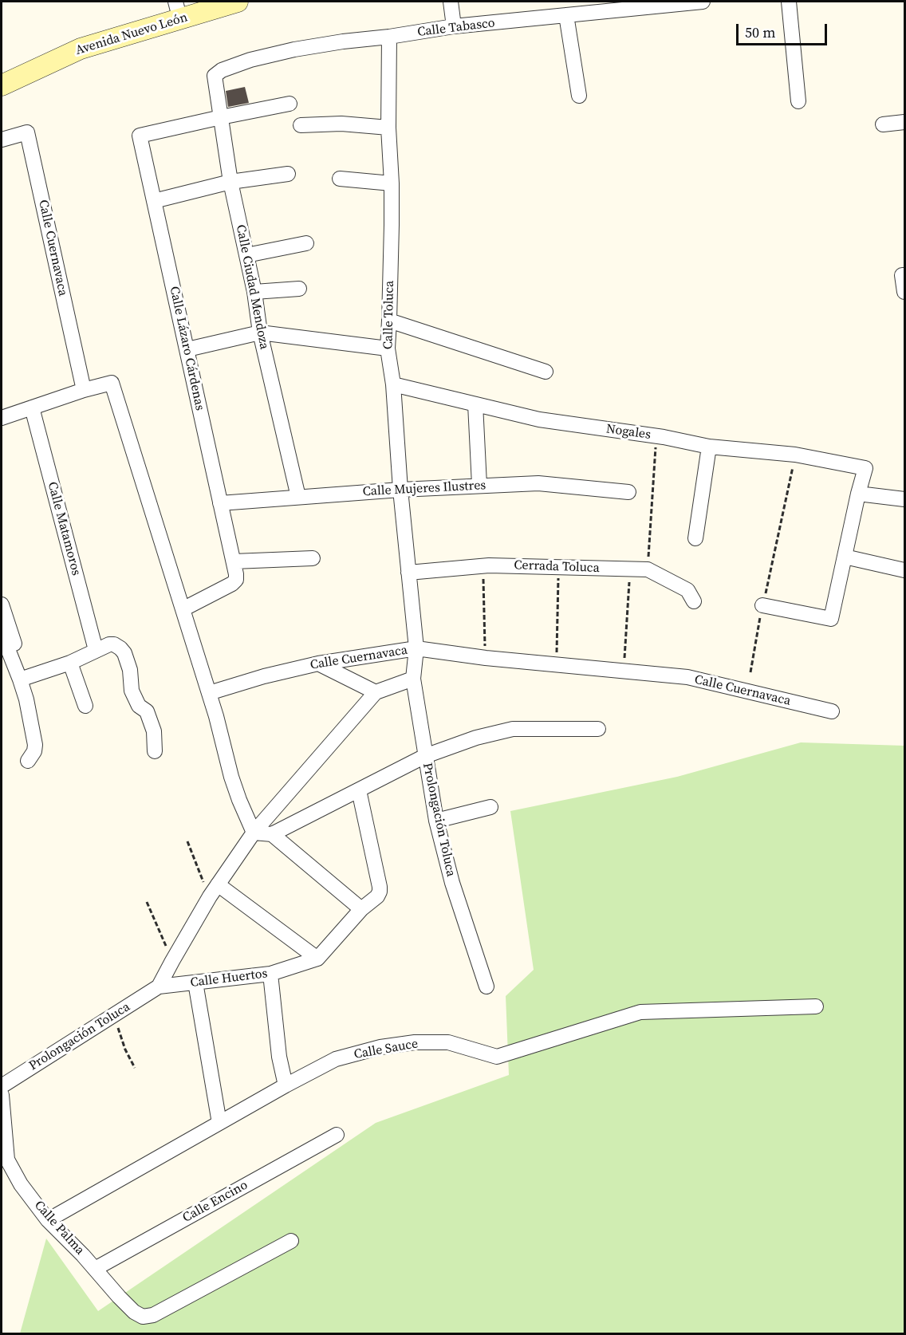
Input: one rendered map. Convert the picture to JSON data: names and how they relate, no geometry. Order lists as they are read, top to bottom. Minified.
{"streets":{"main road":["Avenida Nuevo León"],"street":["Calle Tabasco","Calle Cuernavaca","Calle Ciudad Mendoza","Calle Toluca","Calle Lázaro Cárdenas","Nogales","Calle Mujeres Ilustres","Calle Matamoros","Cerrada Toluca","Prolongación Toluca","Calle Huertos","Calle Sauce","Calle Encino","Calle Palma"]},"crossings":[["Calle Tabasco","Calle Ciudad Mendoza"],["Calle Tabasco","Calle Toluca"],["Calle Cuernavaca","Calle Toluca"],["Calle Cuernavaca","Prolongación Toluca"],["Calle Ciudad Mendoza","Calle Lázaro Cárdenas"],["Calle Ciudad Mendoza","Calle Mujeres Ilustres"],["Calle Toluca","Nogales"],["Calle Toluca","Calle Mujeres Ilustres"],["Calle Toluca","Cerrada Toluca"],["Calle Toluca","Prolongación Toluca"],["Calle Lázaro Cárdenas","Calle Mujeres Ilustres"],["Prolongación Toluca","Calle Huertos"],["Calle Sauce","Calle Palma"],["Calle Encino","Calle Palma"]],"scale_bar":"50 m"}
